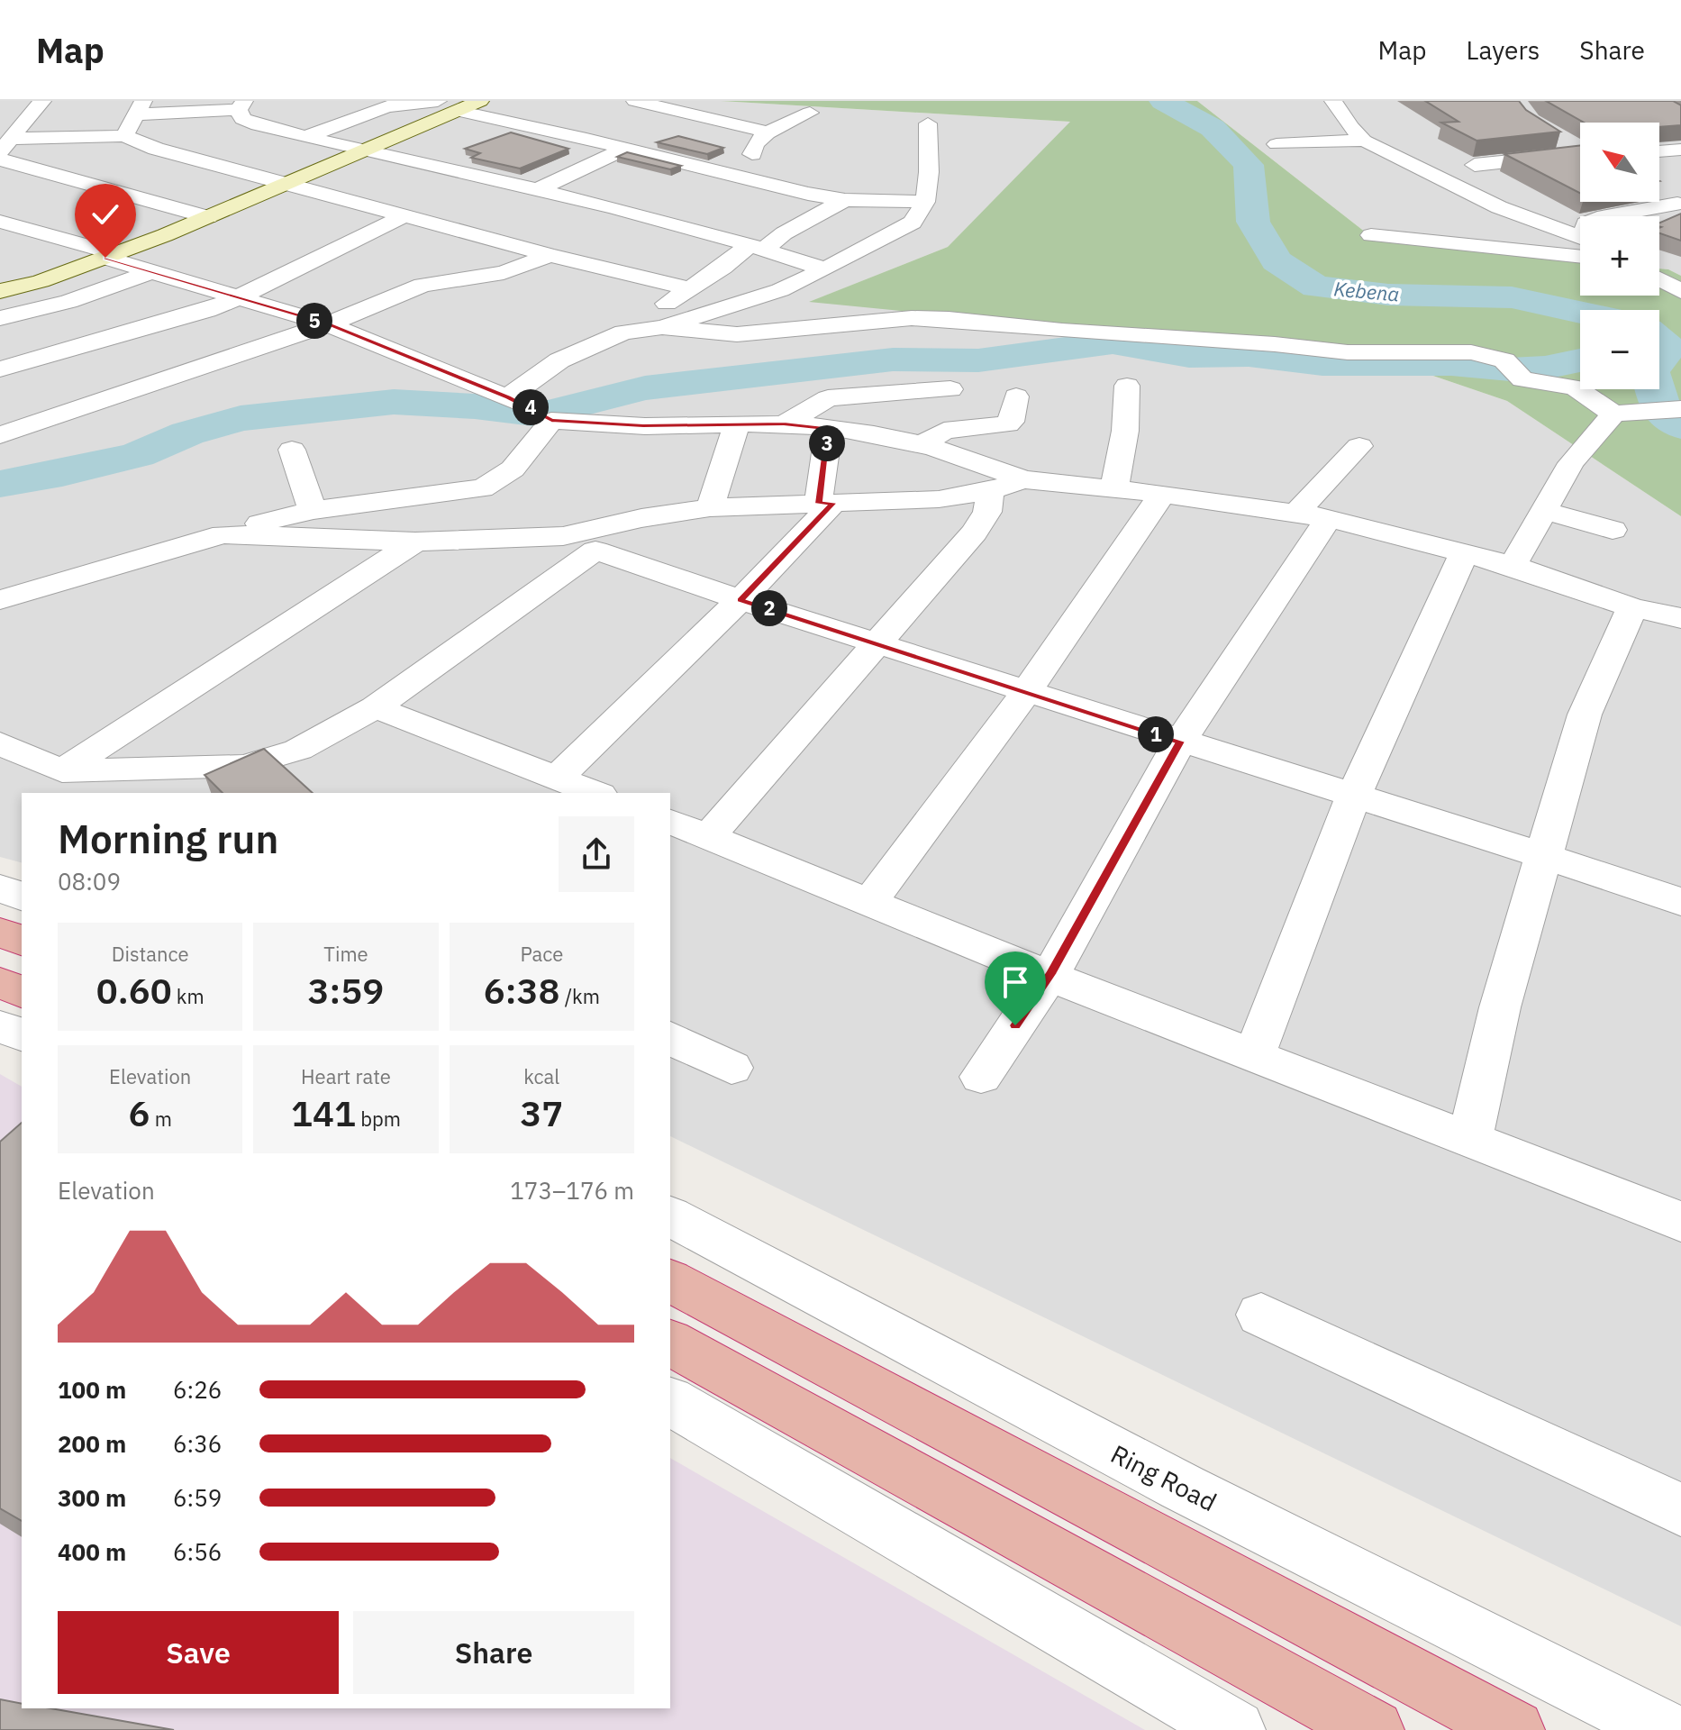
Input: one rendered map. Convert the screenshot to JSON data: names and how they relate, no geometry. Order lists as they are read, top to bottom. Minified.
{"streets":{"street":["Ring Road"]},"water":["Kebena"],"north":"top left","page":{"header":"Map","nav":["Map","Layers","Share"],"map_buttons":["+","−"],"pins":["5","4","3","2","1"],"heading":["Morning run","08:09"],"stats":[["Distance","0.60 km"],["Time","3:59"],["Pace","6:38 /km"],["Elevation","6 m"],["Heart rate","141 bpm"],["kcal","37"]],"chart":["Elevation","173–176 m"],"list":[{"name":"100 m","note":"6:26"},{"name":"200 m","note":"6:36"},{"name":"300 m","note":"6:59"},{"name":"400 m","note":"6:56"}],"buttons":["Save","Share"]}}
